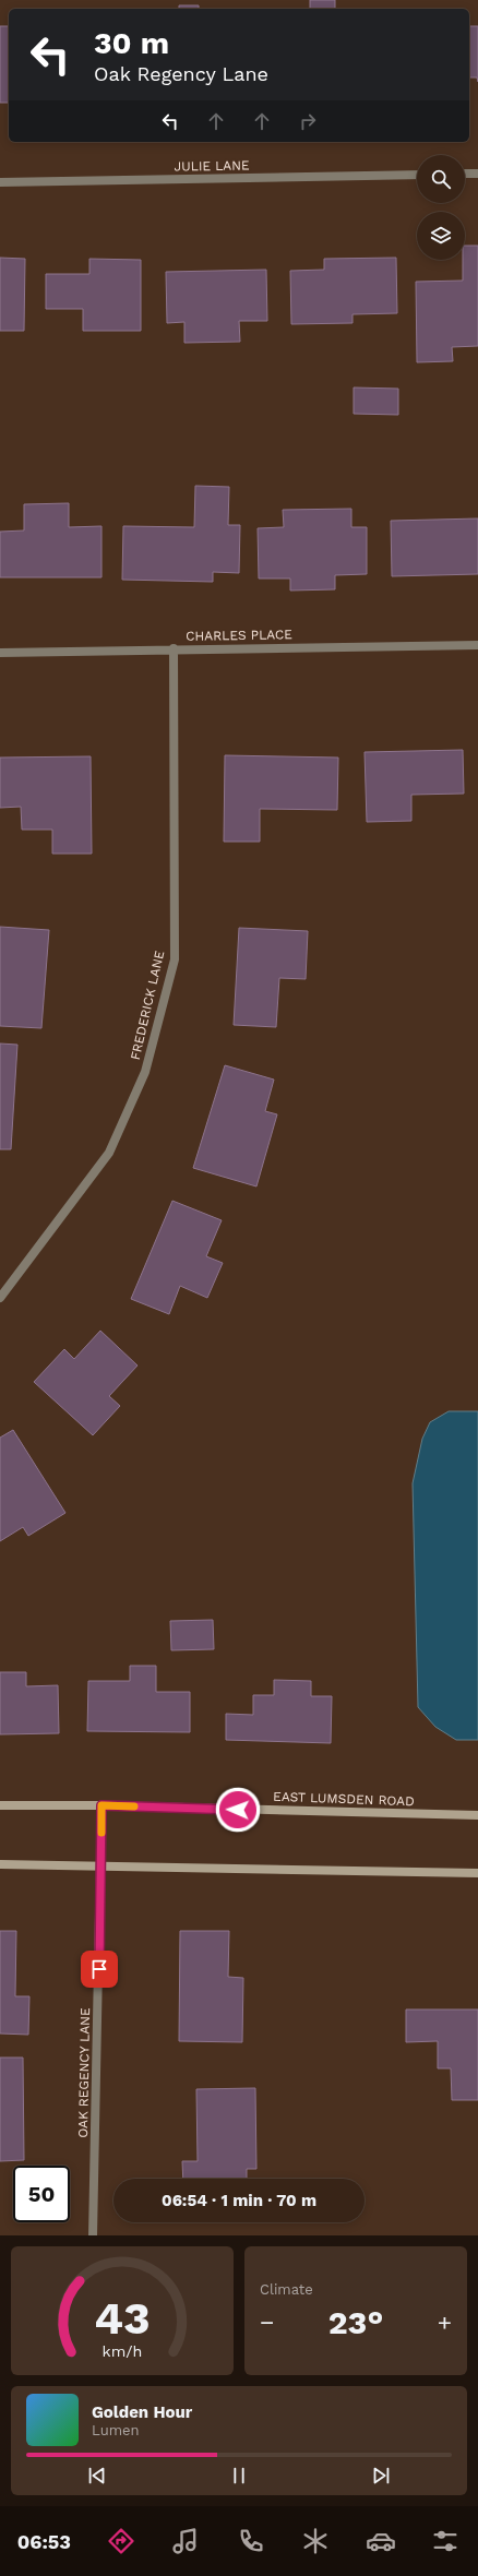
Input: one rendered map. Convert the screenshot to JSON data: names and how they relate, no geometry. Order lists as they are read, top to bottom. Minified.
{"streets":{"main road":["EAST LUMSDEN ROAD"],"street":["JULIE LANE","CHARLES PLACE","FREDERICK LANE","OAK REGENCY LANE"]},"crossings":[["CHARLES PLACE","FREDERICK LANE"],["EAST LUMSDEN ROAD","OAK REGENCY LANE"]],"page":{"turn":["30 m","Oak Regency Lane"],"limit":"50","trip":"06:54 · 1 min · 70 m","tile":"Climate","heat":["−","23°","+"],"song":["Golden Hour","Lumen"],"tabs":"06:53","gauge":["43","km/h"]}}
